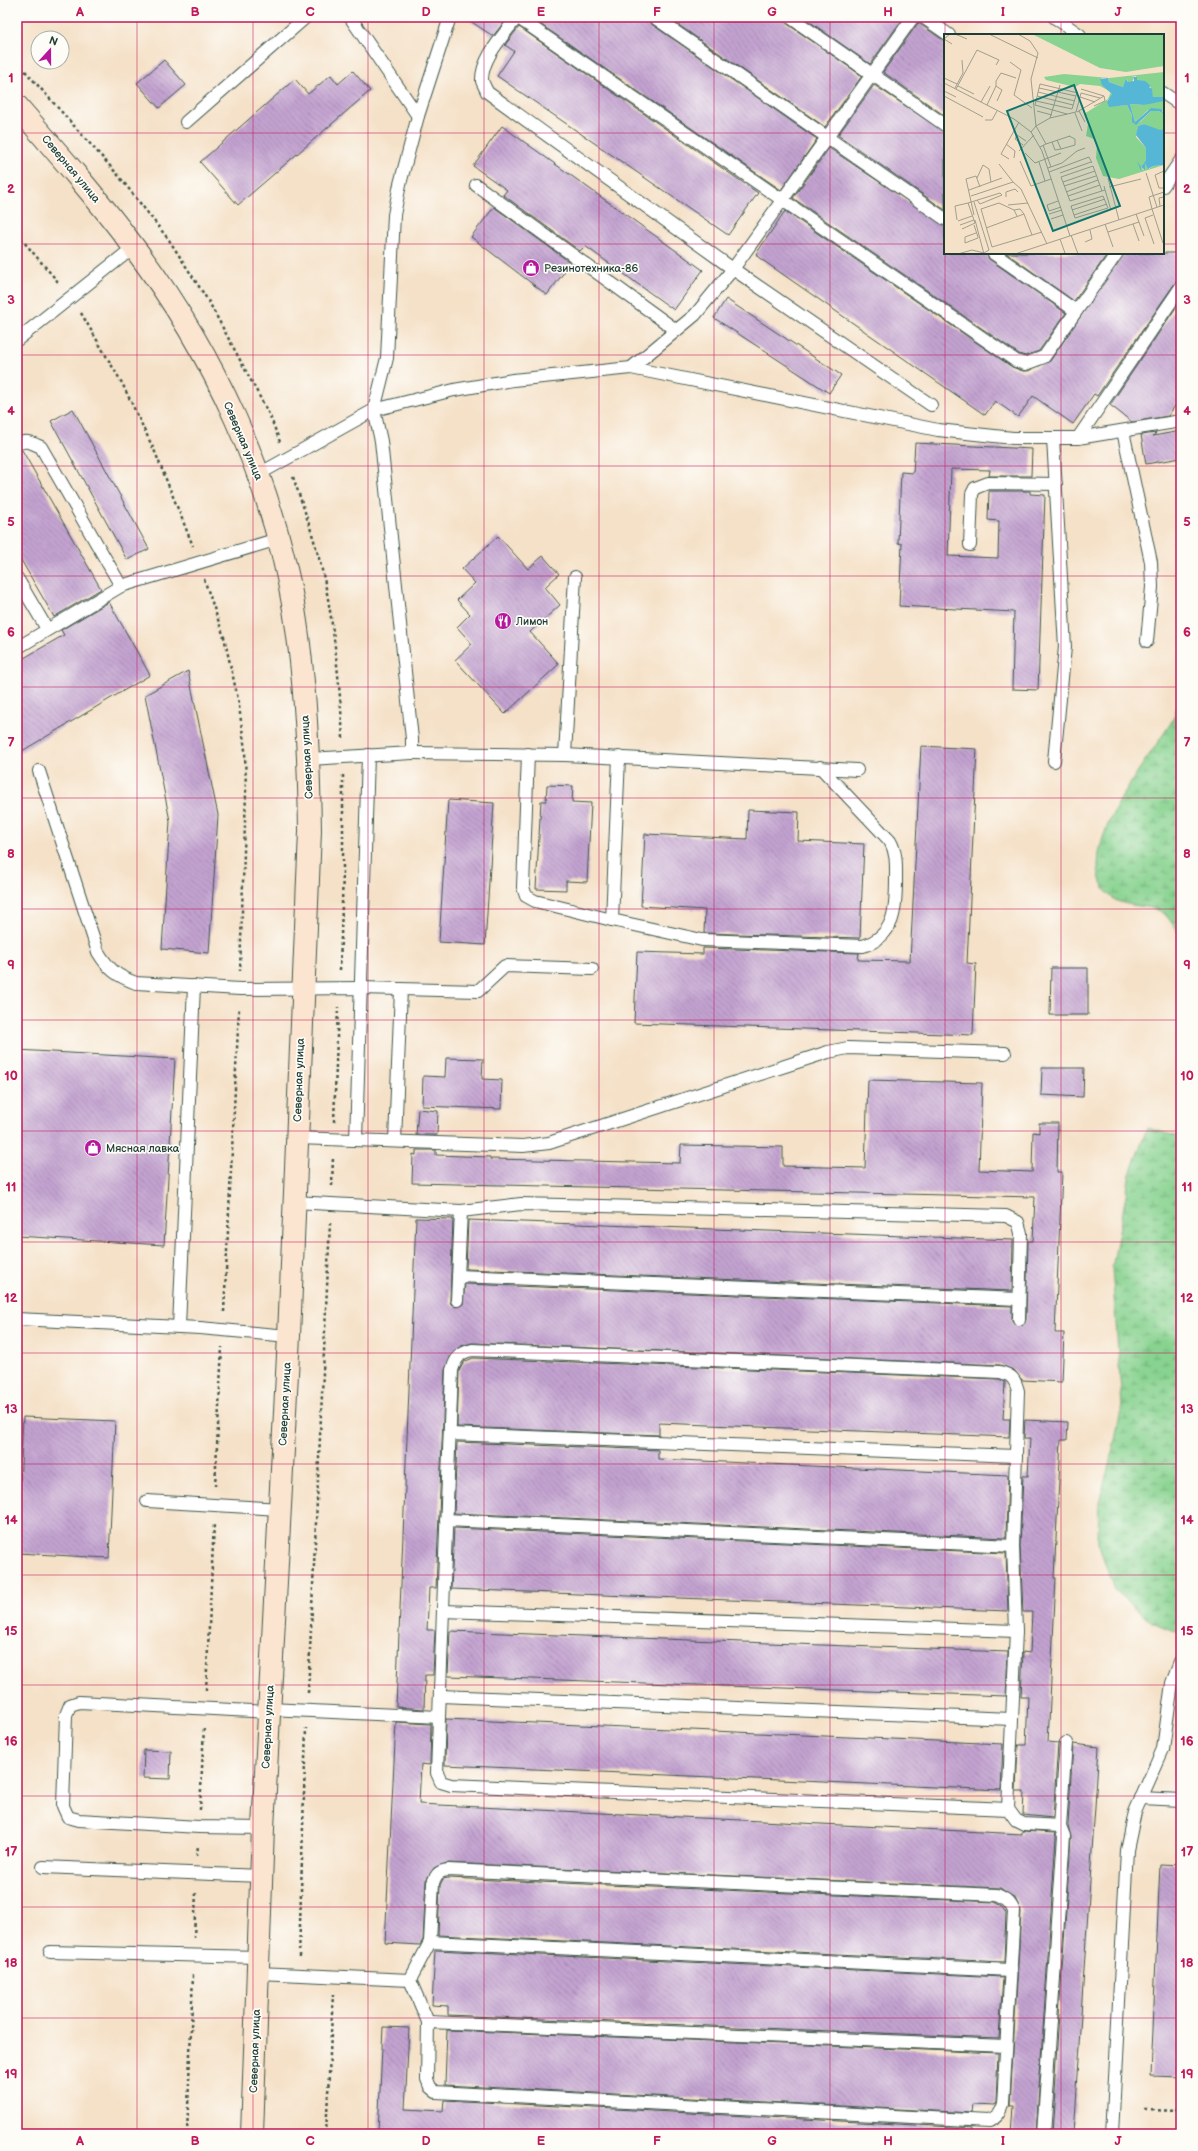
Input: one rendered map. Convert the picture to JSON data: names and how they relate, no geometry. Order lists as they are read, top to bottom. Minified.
{"streets":{"main road":["Северная улица"]},"places":{"shop":["Резинотехника-86","Мясная лавка"],"restaurant":["Лимон"]},"north":"top","grid":{"columns":["A","B","C","D","E","F","G","H","I","J"],"rows":["1","2","3","4","5","6","7","8","9","10","11","12","13","14","15","16","17","18","19"]}}
